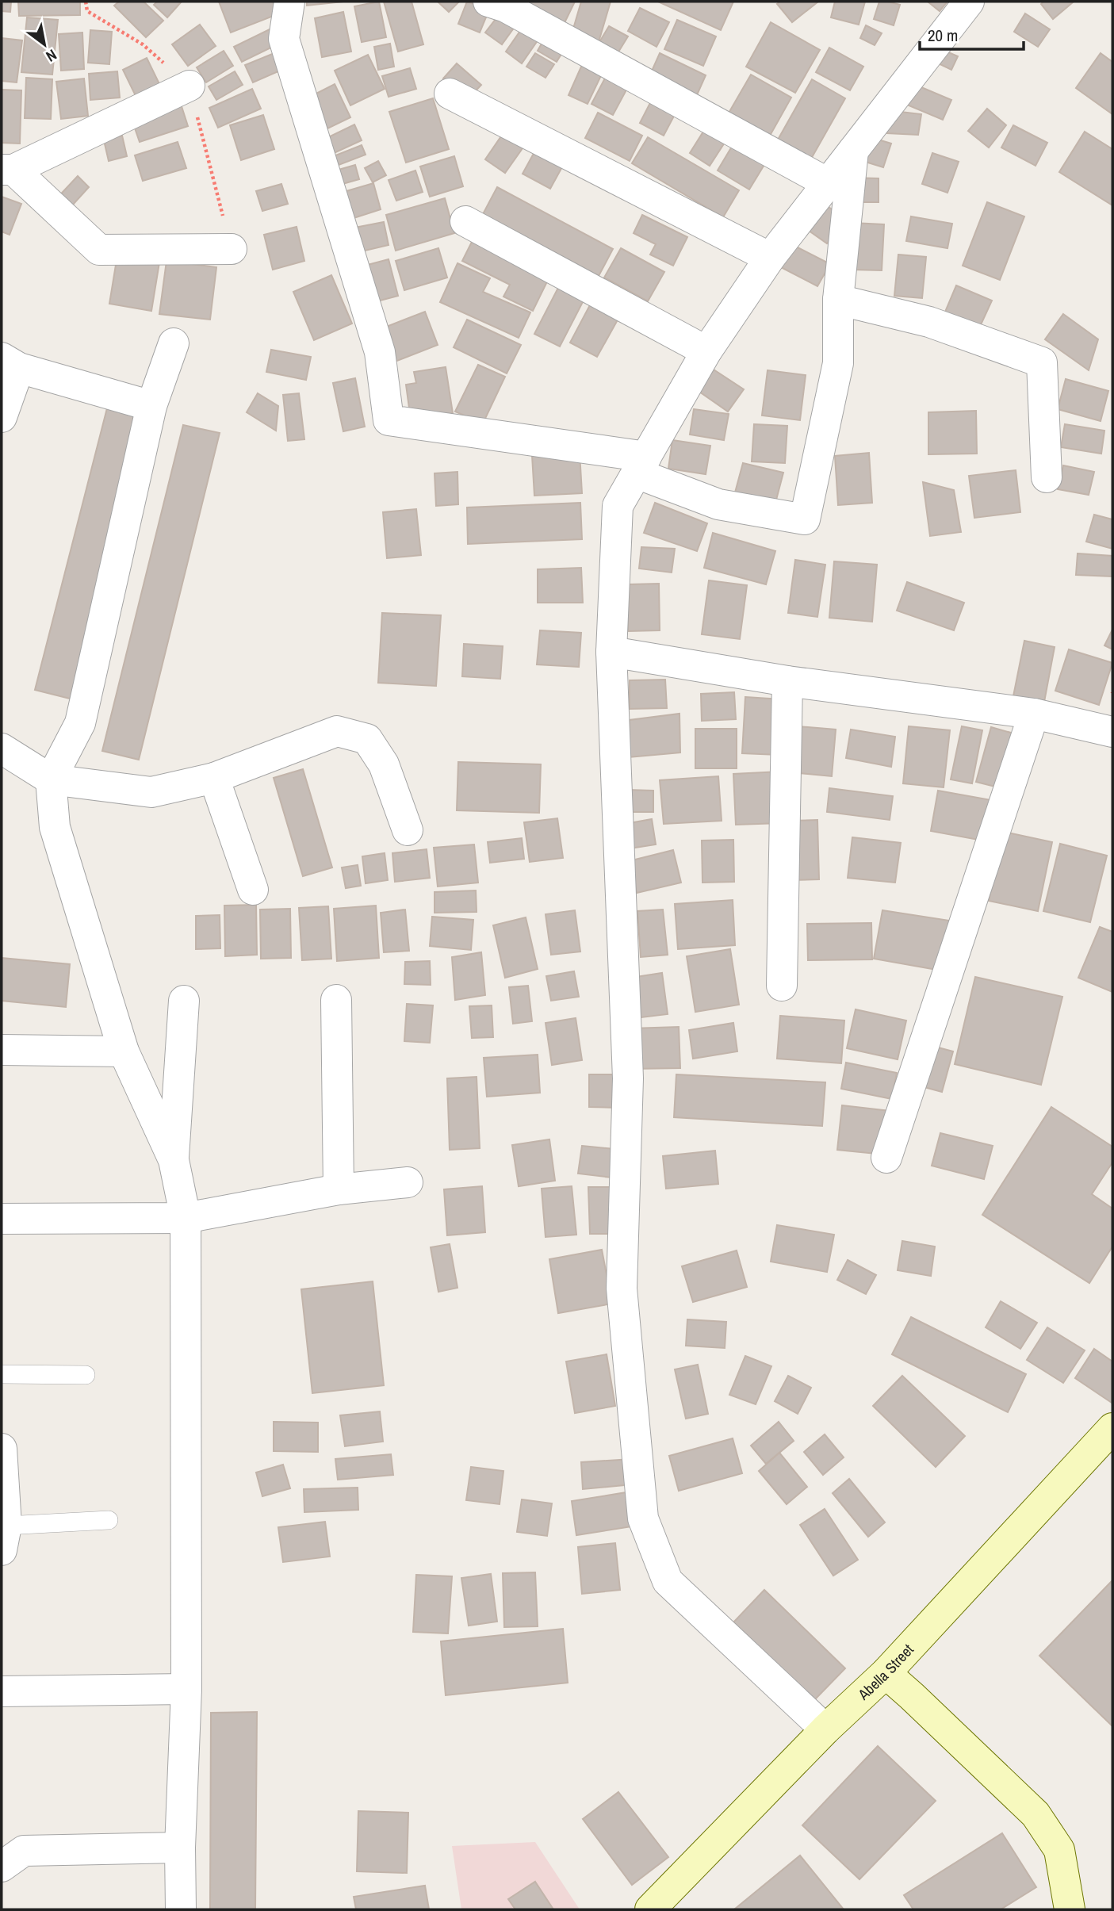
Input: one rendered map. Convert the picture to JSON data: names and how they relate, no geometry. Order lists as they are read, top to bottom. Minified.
{"streets":{"street":["Abella Street"]},"scale_bar":"20 m","north":"bottom right"}
